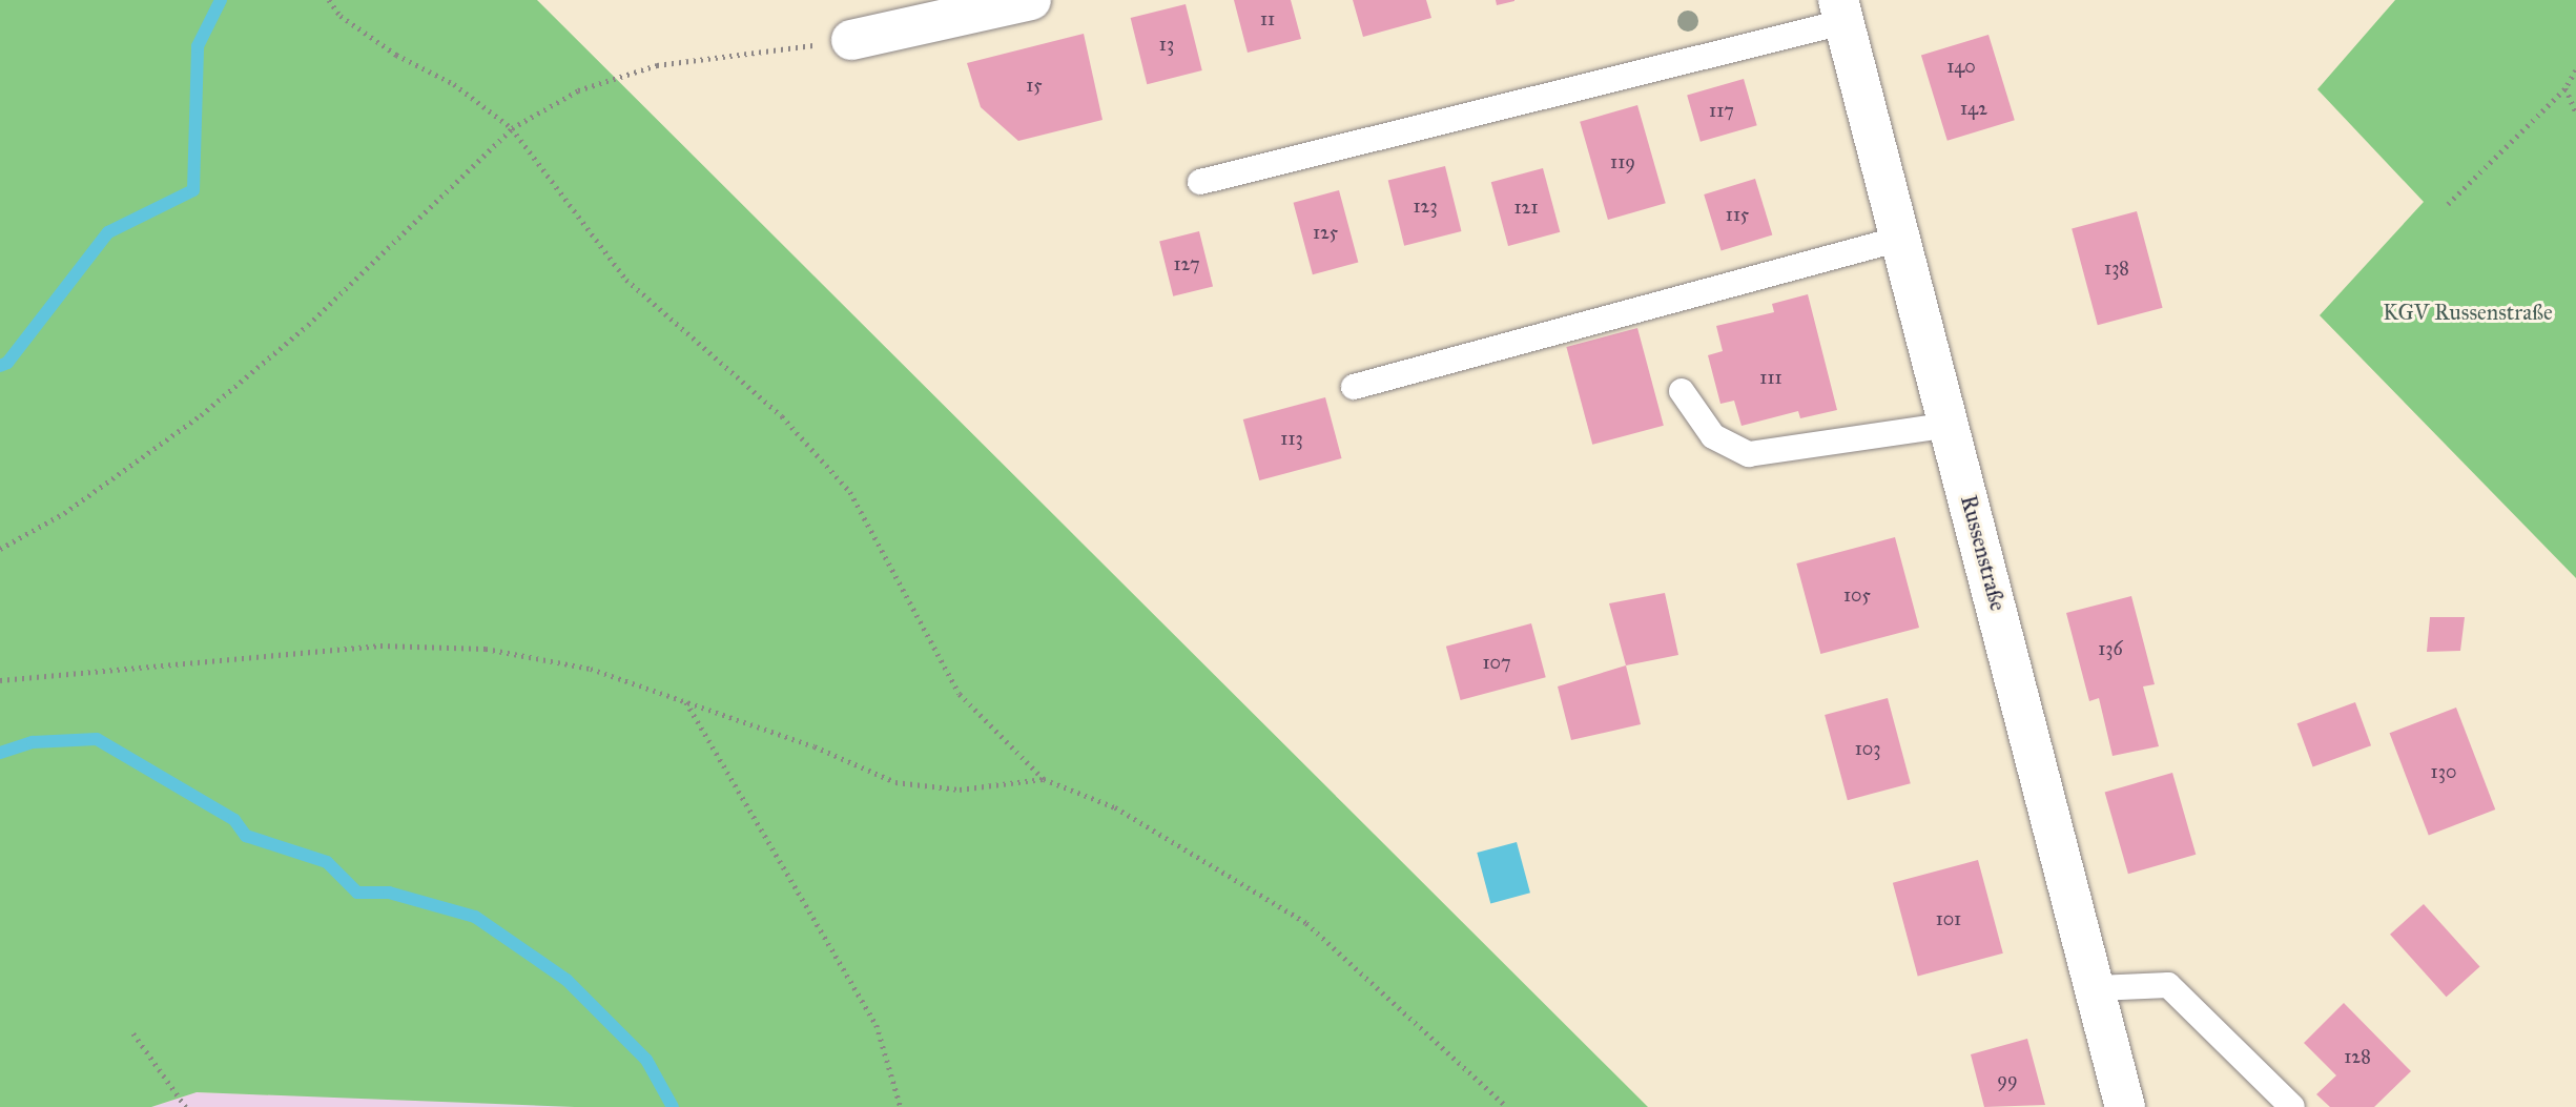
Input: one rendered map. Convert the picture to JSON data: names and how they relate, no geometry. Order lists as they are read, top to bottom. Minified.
{"streets":{"street":["Russenstraße"]},"parks":["KGV Russenstraße"],"house_numbers":["11","13","140","15","142","117","119","123","121","115","125","127","138","111","113","105","136","107","103","130","101","128","99"]}
